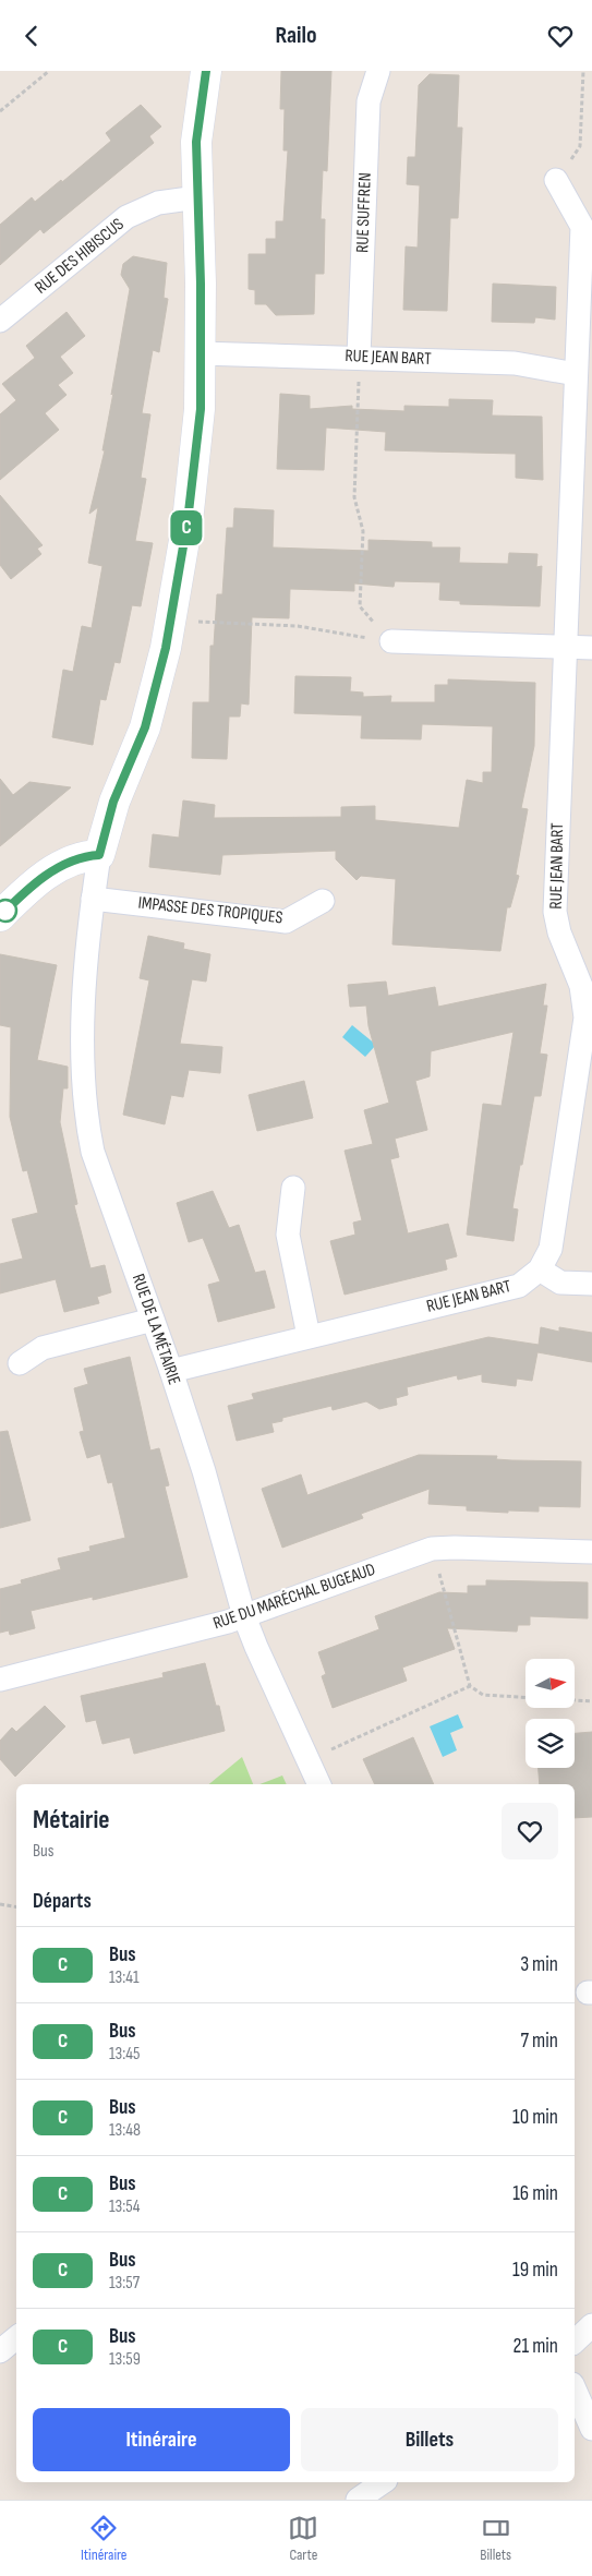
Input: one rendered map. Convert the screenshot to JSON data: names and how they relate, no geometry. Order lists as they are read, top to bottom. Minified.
{"streets":{"street":["RUE SUFFREN","RUE DES HIBISCUS","RUE JEAN BART","IMPASSE DES TROPIQUES","RUE DE LA MÉTAIRIE","RUE DU MARÉCHAL BUGEAUD"]},"crossings":[["RUE SUFFREN","RUE JEAN BART"],["RUE JEAN BART","RUE DE LA MÉTAIRIE"],["IMPASSE DES TROPIQUES","RUE DE LA MÉTAIRIE"],["RUE DE LA MÉTAIRIE","RUE DU MARÉCHAL BUGEAUD"]],"lines":["bus line C"],"north":"right","page":{"header":"Railo","on_map":"C","heading":[["Métairie","Bus"],"Départs"],"list":[{"mark":"C","name":"Bus","note":"13:41","value":"3 min"},{"mark":"C","name":"Bus","note":"13:45","value":"7 min"},{"mark":"C","name":"Bus","note":"13:48","value":"10 min"},{"mark":"C","name":"Bus","note":"13:54","value":"16 min"},{"mark":"C","name":"Bus","note":"13:57","value":"19 min"},{"mark":"C","name":"Bus","note":"13:59","value":"21 min"}],"buttons":["Itinéraire","Billets"],"tabs":["Itinéraire","Carte","Billets"]}}
